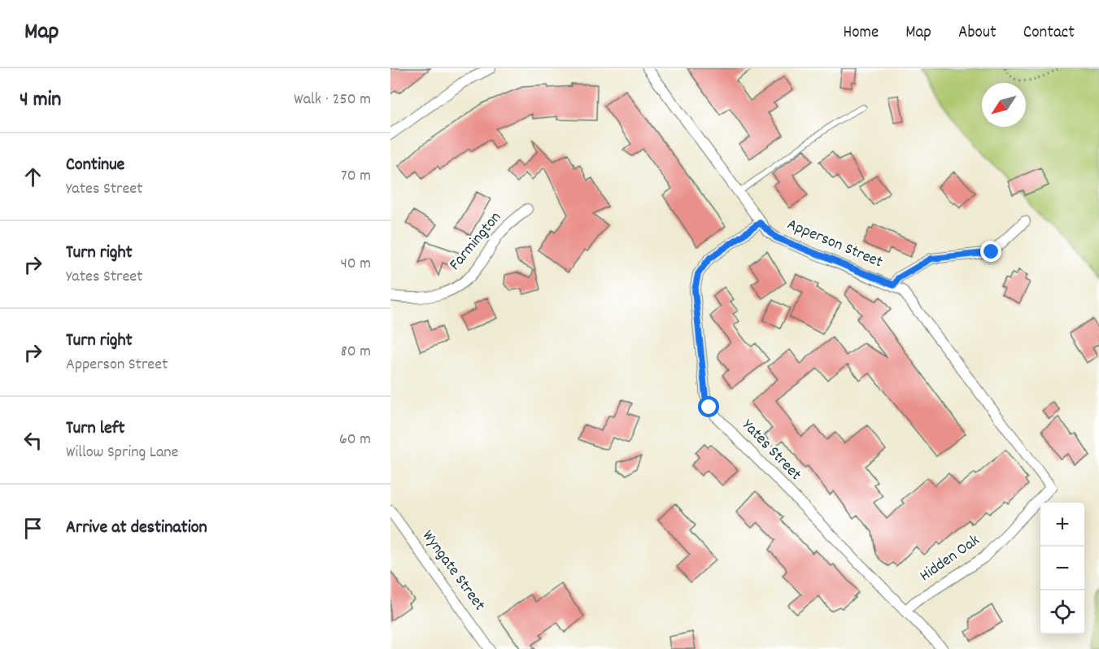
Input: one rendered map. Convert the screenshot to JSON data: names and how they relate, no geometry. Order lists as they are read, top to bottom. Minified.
{"streets":{"street":["Farmington","Apperson Street","Yates Street","Hidden Oak","Wyngate Street"]},"crossings":[["Apperson Street","Yates Street"],["Apperson Street","Hidden Oak"],["Yates Street","Hidden Oak"]],"north":"bottom left","page":{"header":"Map","nav":["Home","Map","About","Contact"],"heading":["4 min","Walk · 250 m"],"list":[["Continue","Yates Street","70 m"],["Turn right","Yates Street","40 m"],["Turn right","Apperson Street","80 m"],["Turn left","Willow Spring Lane","60 m"],"Arrive at destination"],"map_buttons":["+","−"]}}
